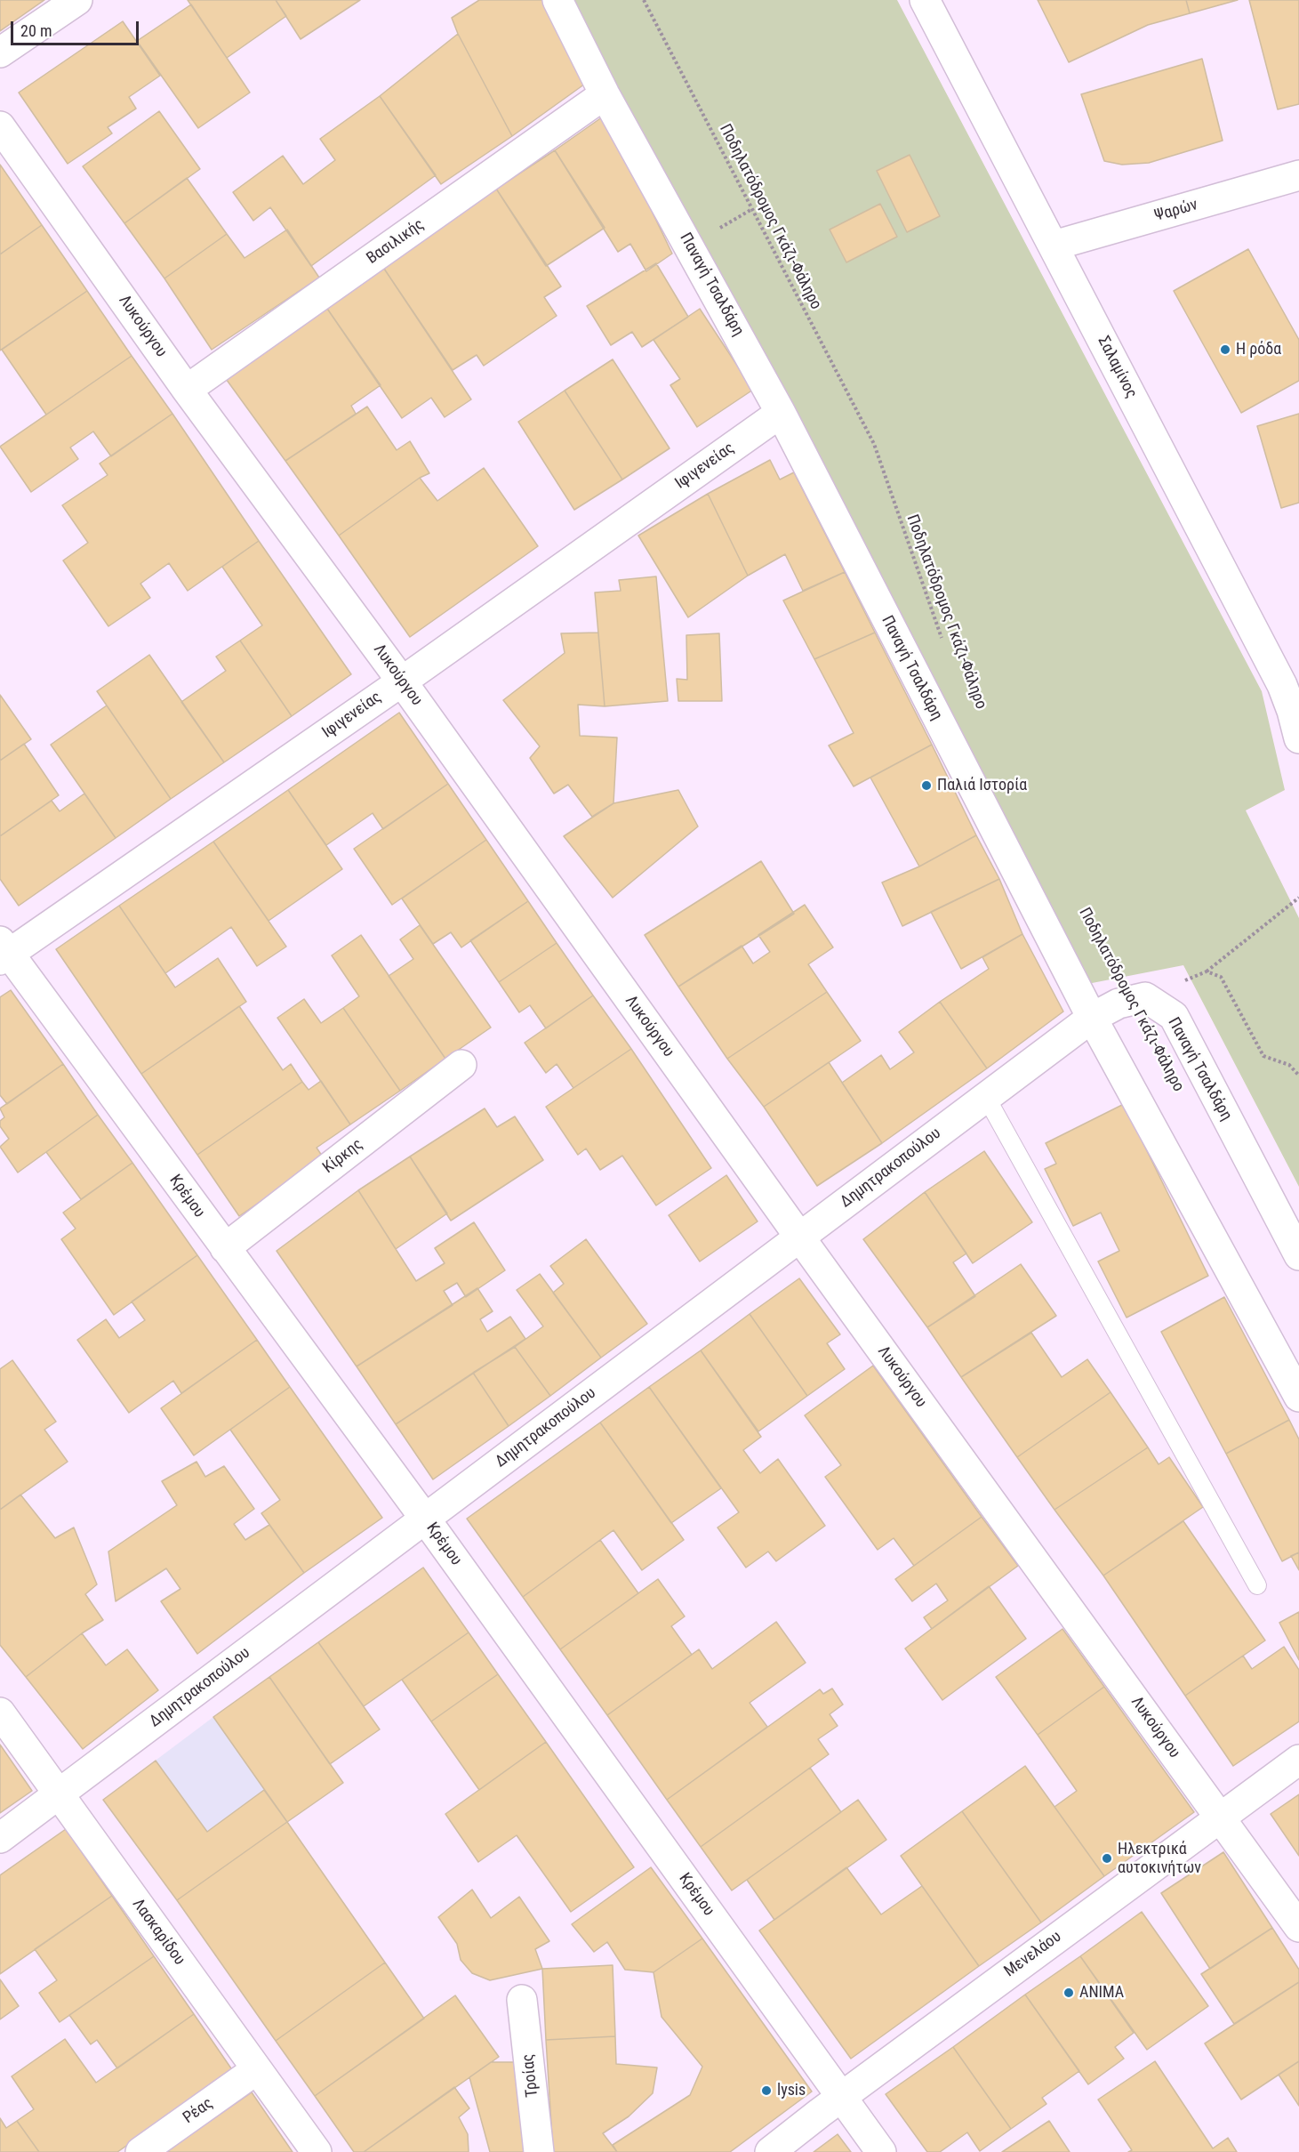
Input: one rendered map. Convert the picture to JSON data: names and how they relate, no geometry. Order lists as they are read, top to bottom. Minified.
{"streets":{"street":["Ψαρών","Βασιλικής","Παναγή Τσαλδάρη","Λυκούργου","Σαλαμίνος","Ιφιγενείας","Κίρκης","Δημητρακοπούλου","Κρέμου","Λασκαρίδου","Μενελάου","Τροίας","Ρέας"],"path":["Ποδηλατόδρομος Γκάζι-Φάληρο"]},"crossings":[["Ψαρών","Σαλαμίνος"],["Βασιλικής","Παναγή Τσαλδάρη"],["Βασιλικής","Λυκούργου"],["Παναγή Τσαλδάρη","Ιφιγενείας"],["Παναγή Τσαλδάρη","Δημητρακοπούλου"],["Λυκούργου","Ιφιγενείας"],["Λυκούργου","Δημητρακοπούλου"],["Λυκούργου","Μενελάου"],["Ιφιγενείας","Κρέμου"],["Κίρκης","Κρέμου"],["Δημητρακοπούλου","Κρέμου"],["Δημητρακοπούλου","Λασκαρίδου"],["Κρέμου","Μενελάου"],["Λασκαρίδου","Ρέας"]],"places":["Η ρόδα","Παλιά Ιστορία","Ηλεκτρικά αυτοκινήτων","ΑΝΙΜΑ","lysis"],"scale_bar":"20 m"}
